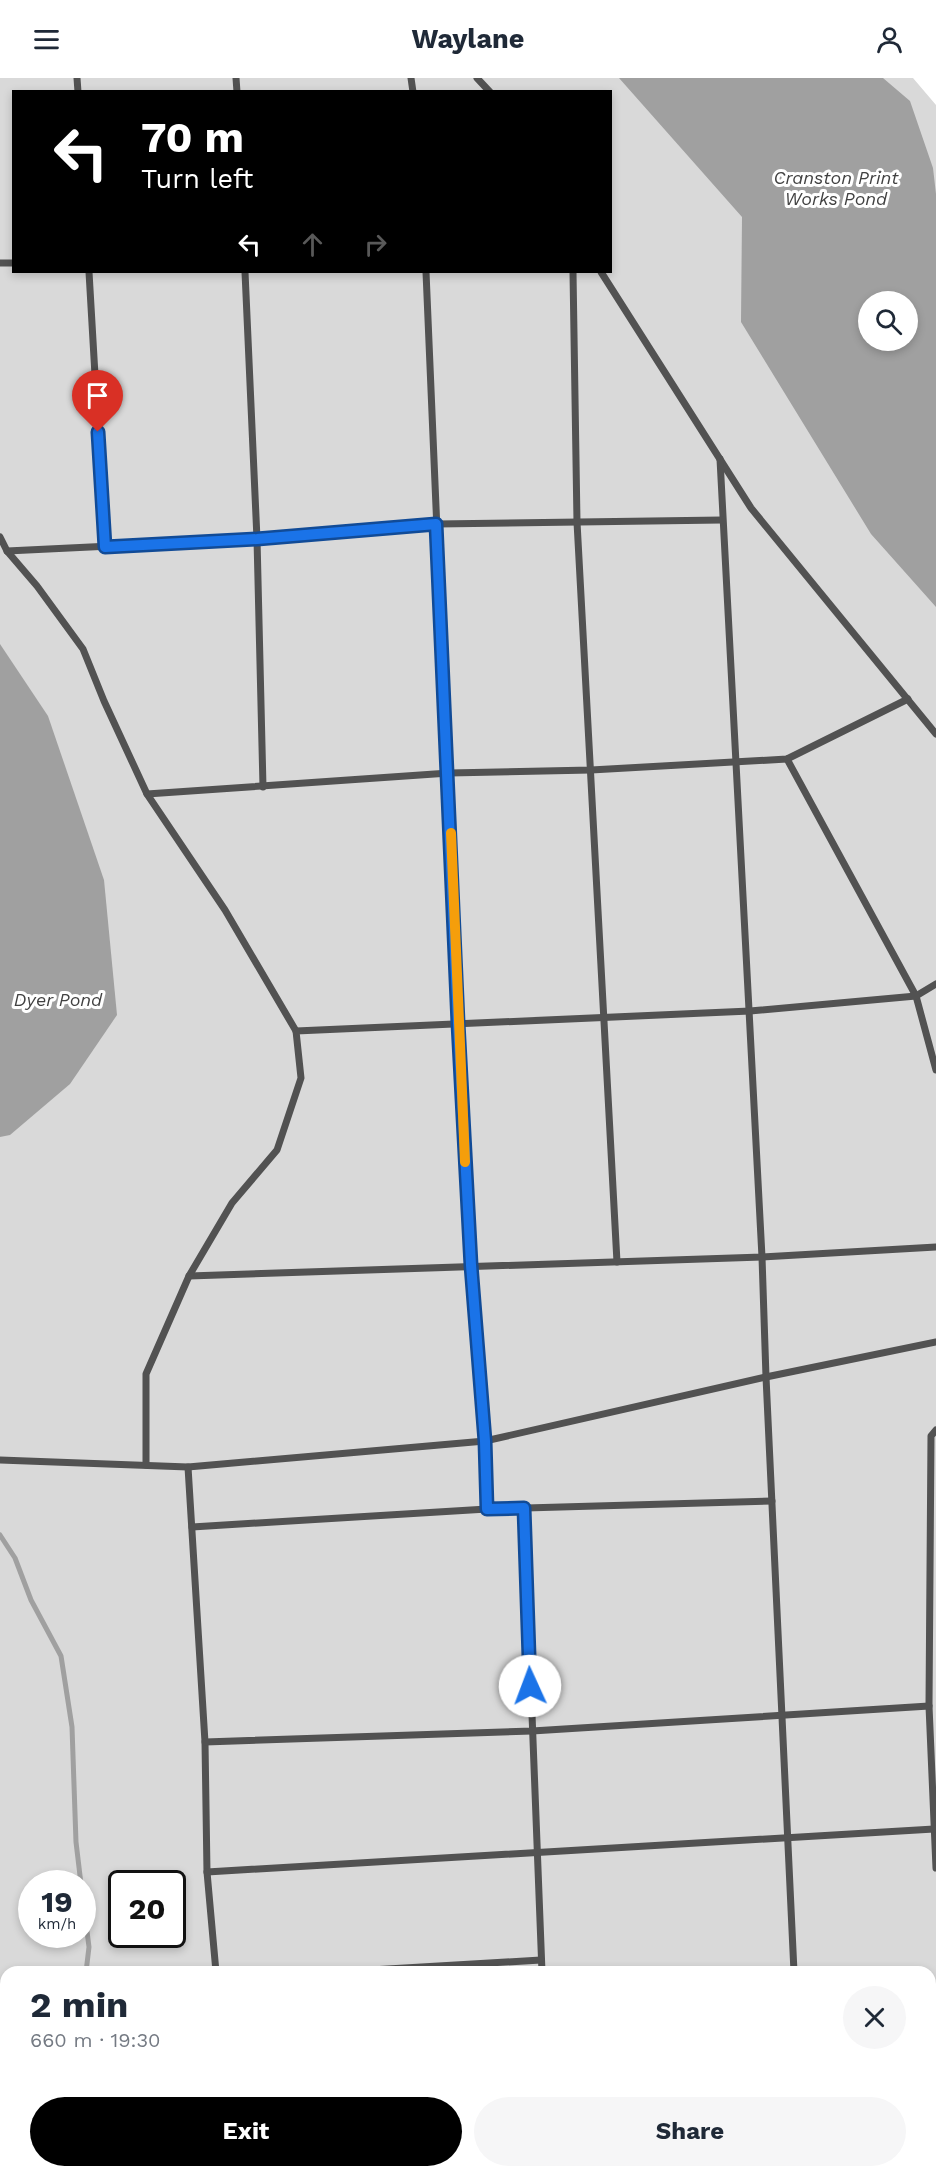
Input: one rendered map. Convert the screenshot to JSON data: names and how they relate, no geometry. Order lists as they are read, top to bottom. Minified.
{"water":["Cranston Print Works Pond","Dyer Pond"],"page":{"header":"Waylane","turn":["70 m","Turn left"],"speed":"19 km/h","limit":"20","heading":["2 min","660 m · 19:30"],"buttons":["Exit","Share"]}}
